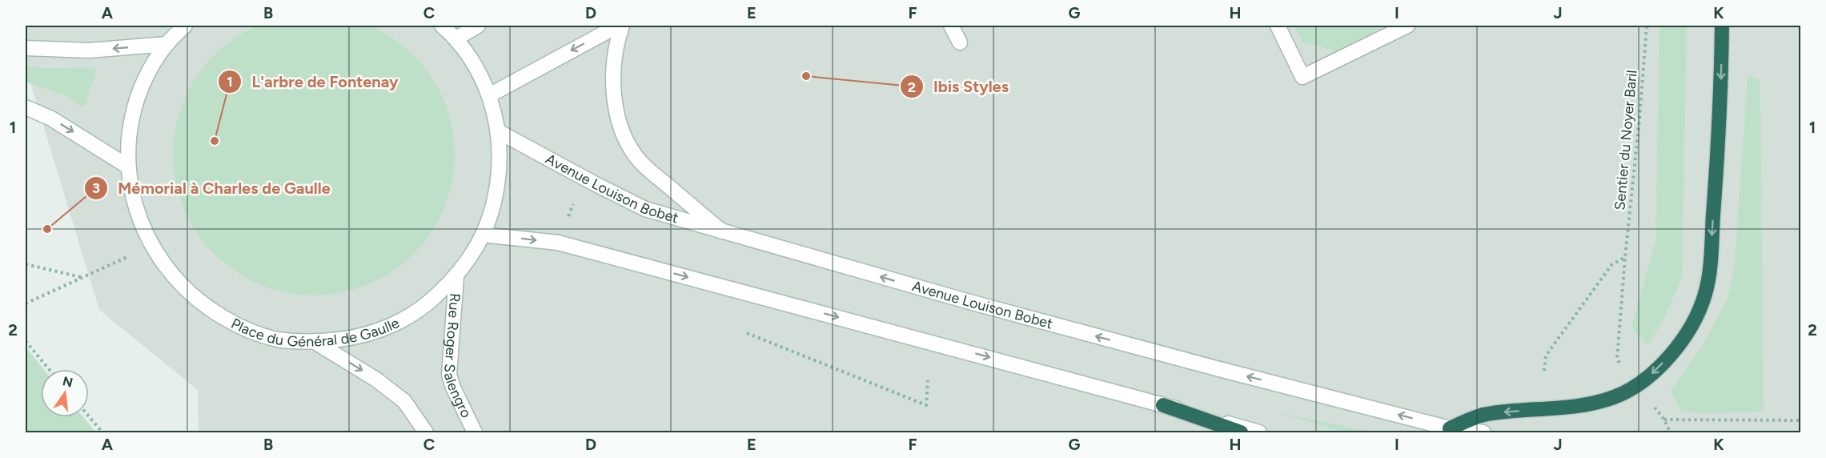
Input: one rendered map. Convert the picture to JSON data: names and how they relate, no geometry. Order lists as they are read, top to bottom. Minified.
{"streets":{"main road":["Avenue Louison Bobet","Place du Général de Gaulle","Rue Roger Salengro"],"path":["Sentier du Noyer Baril"]},"crossings":[["Avenue Louison Bobet","Place du Général de Gaulle"],["Place du Général de Gaulle","Rue Roger Salengro"]],"places":["Ibis Styles","L'arbre de Fontenay","Mémorial à Charles de Gaulle"],"north":"top","grid":{"columns":["A","B","C","D","E","F","G","H","I","J","K"],"rows":["1","2"]}}
